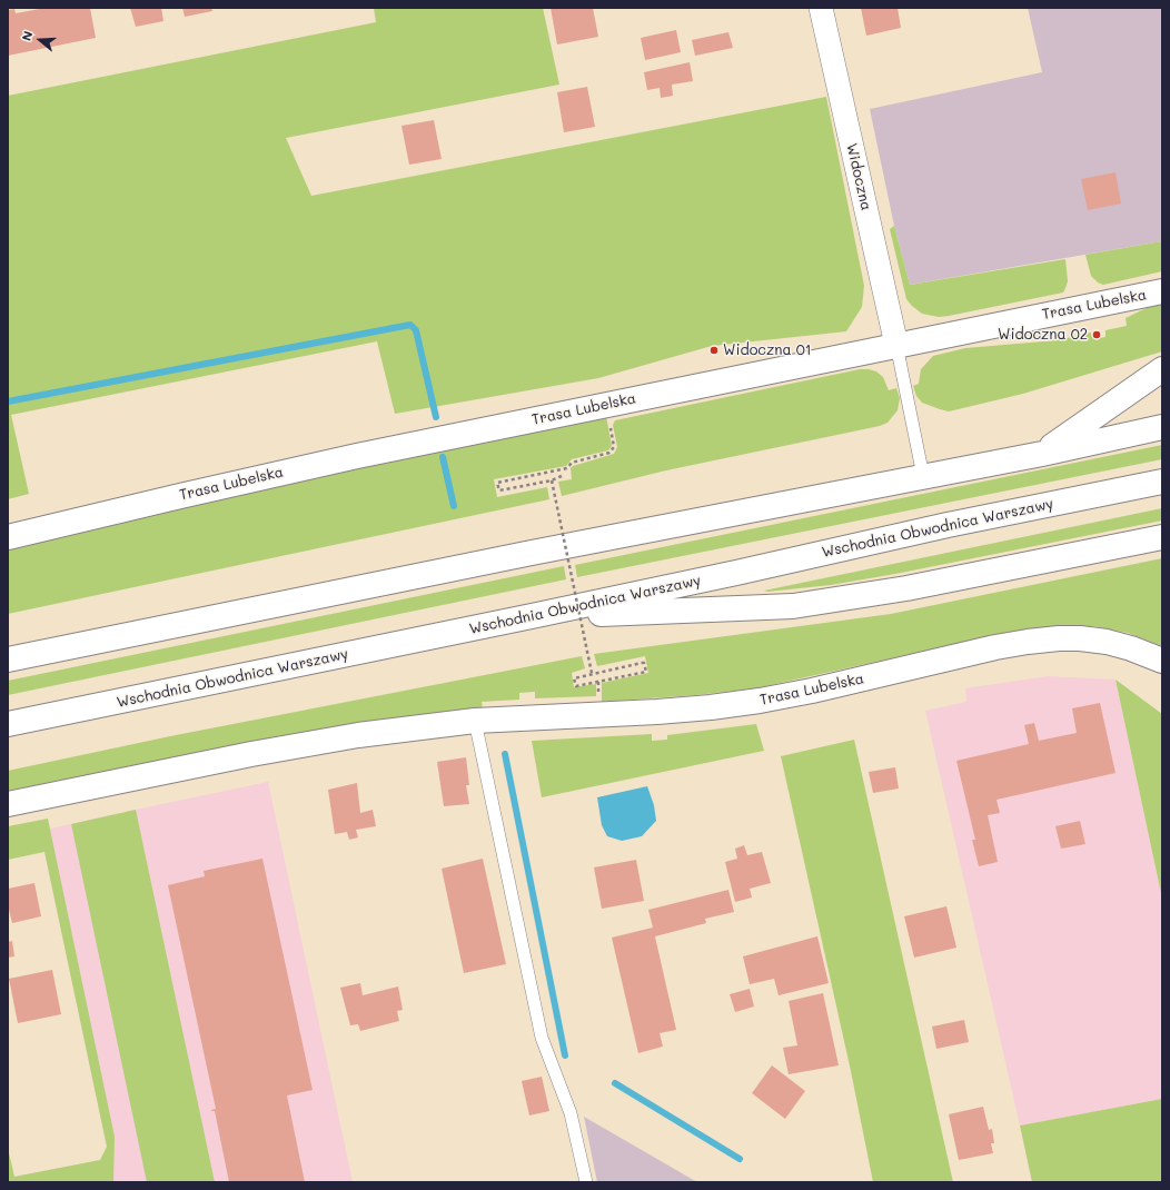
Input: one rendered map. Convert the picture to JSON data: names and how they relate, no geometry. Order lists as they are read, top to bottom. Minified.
{"streets":{"main road":["Trasa Lubelska","Wschodnia Obwodnica Warszawy"],"street":["Widoczna"]},"crossings":[["Widoczna","Trasa Lubelska"]],"places":["Widoczna 02","Widoczna 01"],"north":"left"}
